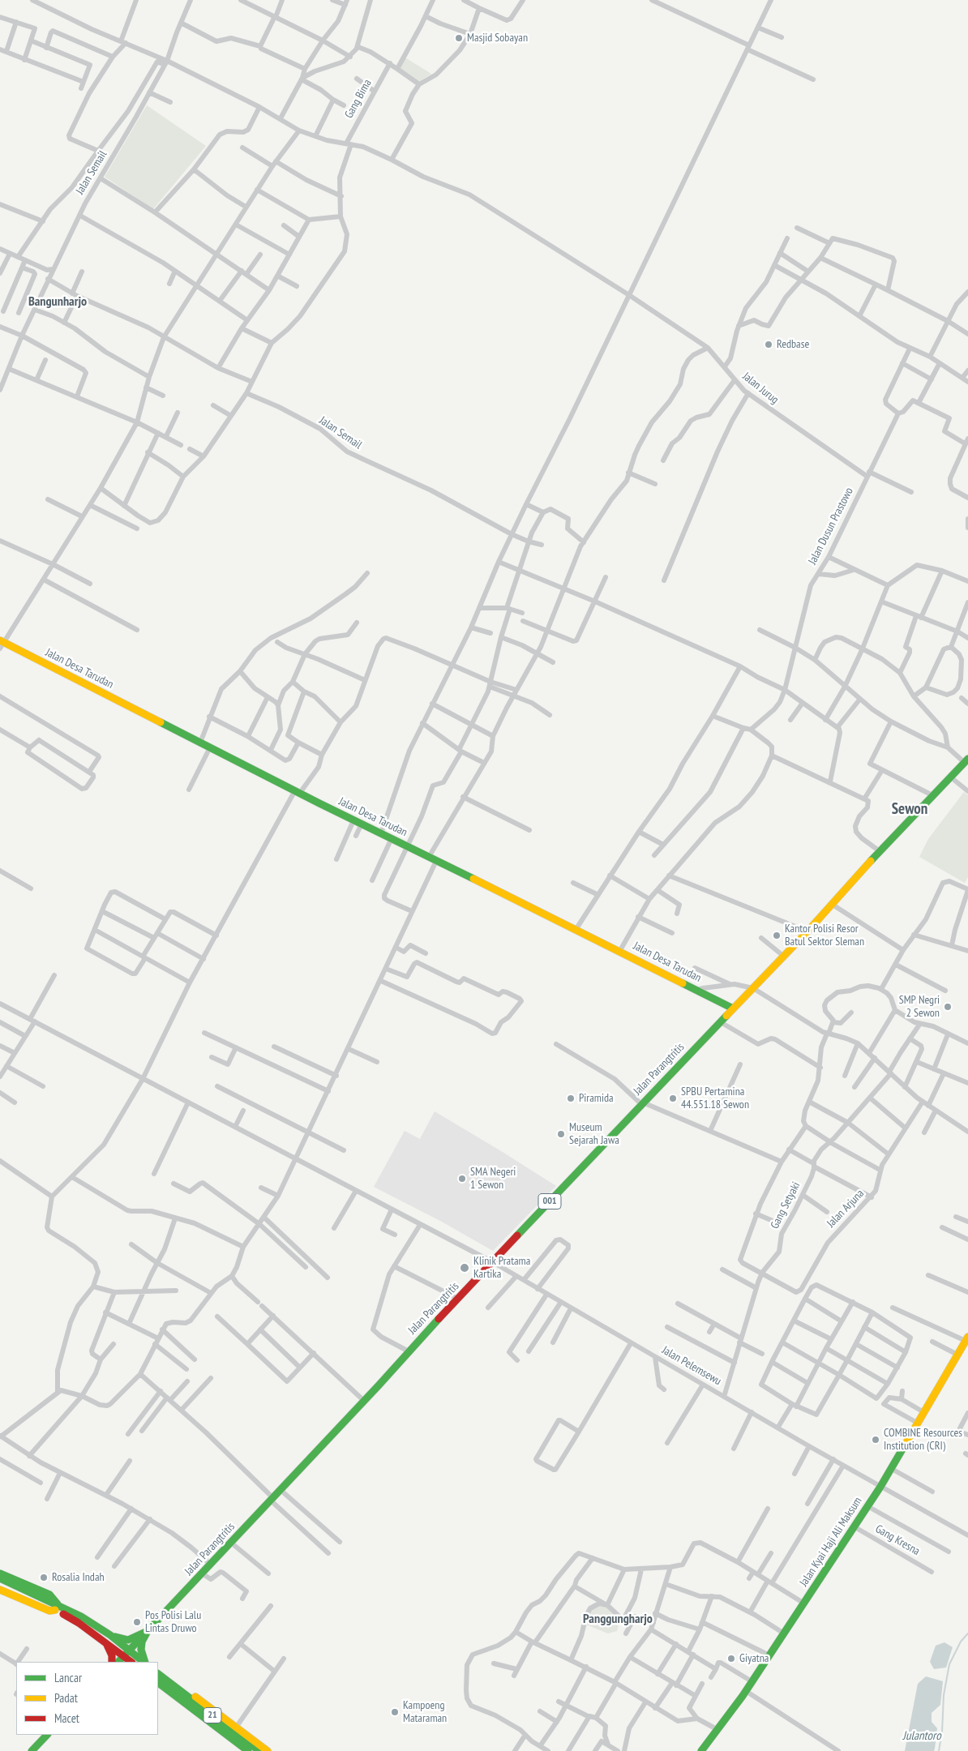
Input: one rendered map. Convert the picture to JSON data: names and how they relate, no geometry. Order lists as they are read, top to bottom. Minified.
{"streets":{"main road":["Jalan Desa Tarudan","Jalan Parangtritis","001","Jalan Kyai Haji Ali Maksum","21"],"street":["Gang Bima","Jalan Semail","Jalan Jurug","Jalan Dusun Prastowo","Gang Setyaki","Jalan Arjuna","Jalan Pelemsewu","Gang Kresna"]},"crossings":[["Gang Bima","Jalan Jurug"],["Jalan Semail","Jalan Jurug"],["Jalan Jurug","Jalan Dusun Prastowo"],["Jalan Desa Tarudan","Jalan Parangtritis"],["Jalan Parangtritis","Jalan Pelemsewu"],["Gang Setyaki","Jalan Arjuna"],["Gang Setyaki","Jalan Pelemsewu"],["Jalan Pelemsewu","Jalan Kyai Haji Ali Maksum"],["Gang Kresna","Jalan Kyai Haji Ali Maksum"]],"districts":["Bangunharjo","Sewon","Panggungharjo"],"water":["Julantoro"],"places":["Masjid Sobayan","Redbase","Kantor Polisi Resor Batul Sektor Sleman","SMP Negri 2 Sewon","Piramida","SPBU Pertamina 44.551.18 Sewon","Museum Sejarah Jawa","SMA Negeri 1 Sewon","Klinik Pratama Kartika","COMBINE Resources Institution (CRI)","Rosalia Indah","Pos Polisi Lalu Lintas Druwo","Giyatna","Kampoeng Mataraman"],"legend":["Lancar","Padat","Macet"]}
